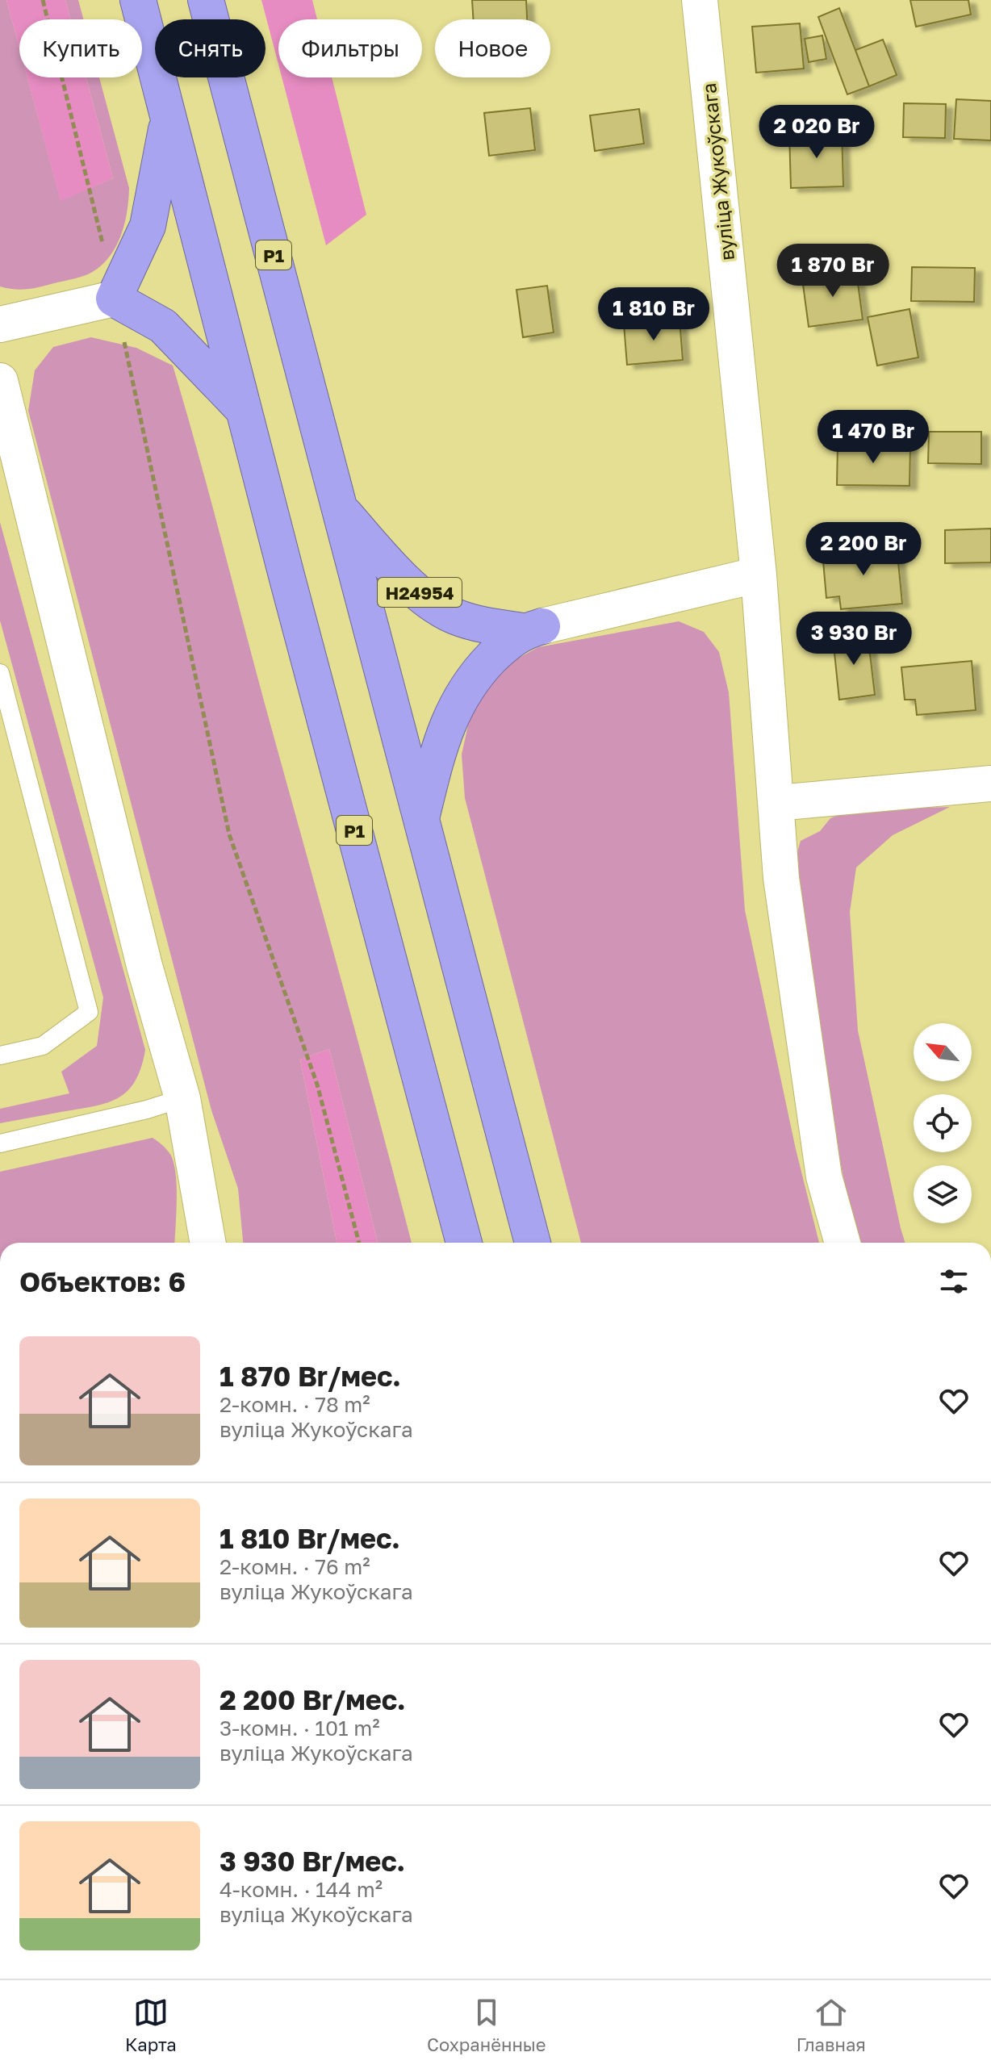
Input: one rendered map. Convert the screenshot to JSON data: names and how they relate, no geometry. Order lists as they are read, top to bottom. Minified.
{"streets":{"highway":["Р1","Н24954"],"street":["вуліца Жукоўскага"]},"crossings":[["вуліца Жукоўскага","Н24954"],["Р1","Н24954"]],"north":"top left","page":{"chip":["Купить","Снять","Фильтры","Новое"],"price":["2 020 Br","1 870 Br","1 810 Br","1 470 Br","2 200 Br","3 930 Br"],"heading":"Объектов: 6","list":[{"name":"1 870 Br/мес.","note":"2-комн. · 78 m² · вуліца Жукоўскага"},{"name":"1 810 Br/мес.","note":"2-комн. · 76 m² · вуліца Жукоўскага"},{"name":"2 200 Br/мес.","note":"3-комн. · 101 m² · вуліца Жукоўскага"},{"name":"3 930 Br/мес.","note":"4-комн. · 144 m² · вуліца Жукоўскага"}],"tabs":["Карта","Сохранённые","Главная"]}}
